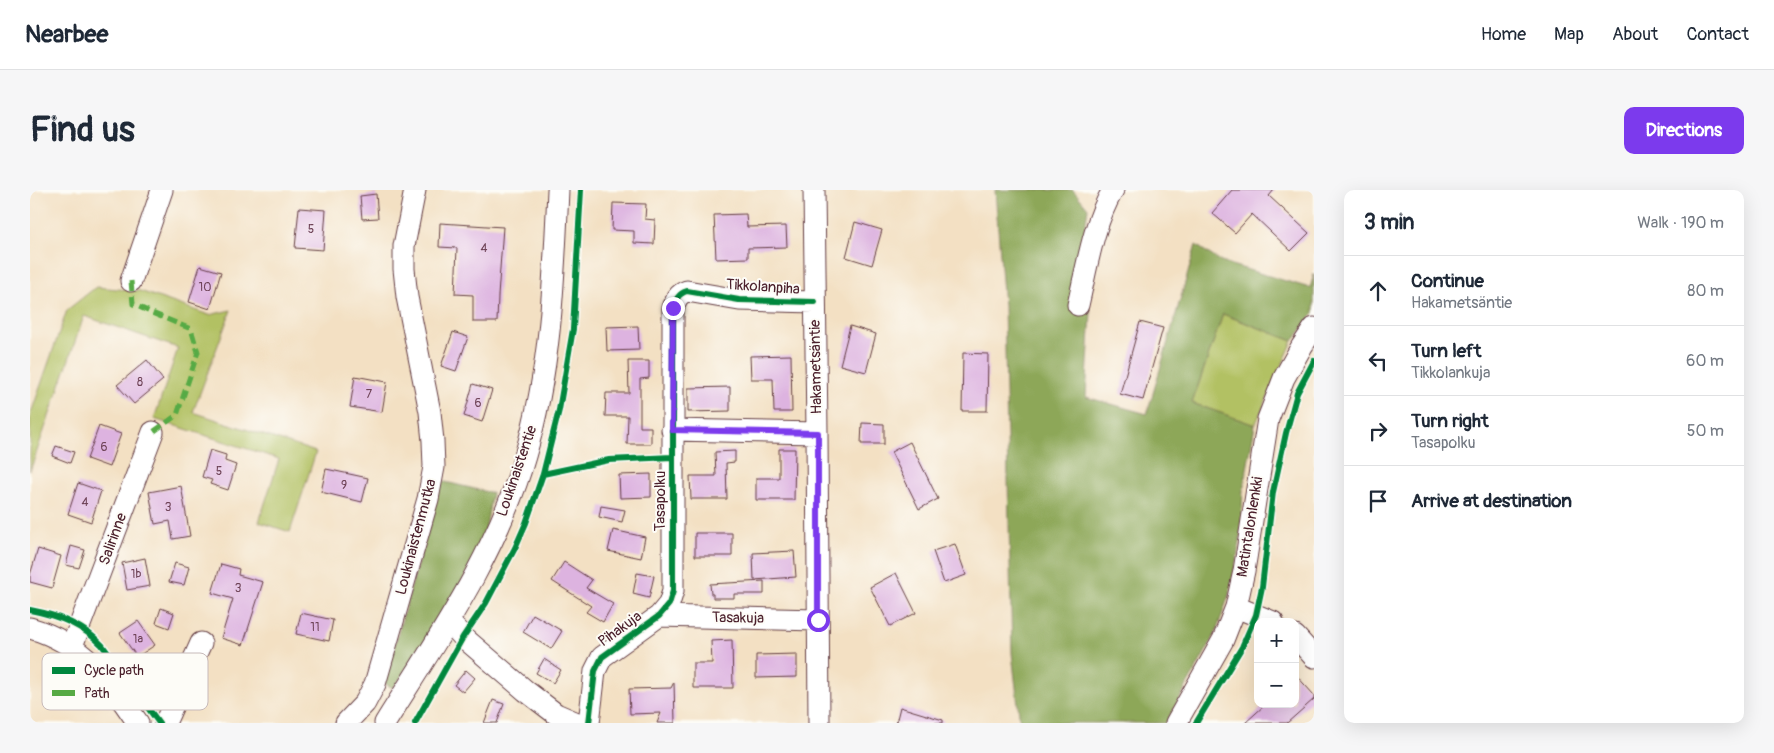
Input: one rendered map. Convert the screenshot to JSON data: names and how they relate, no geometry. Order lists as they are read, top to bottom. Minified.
{"streets":{"street":["Tikkolanpiha","Hakametsäntie","Loukinaistentie","Tasapolku","Matintalonlenkki","Loukinaistenmutka","Salirinne","Tasakuja","Pihakuja"]},"crossings":[["Tikkolanpiha","Hakametsäntie"],["Tikkolanpiha","Tasapolku"],["Hakametsäntie","Tasakuja"],["Tasapolku","Tasakuja"],["Tasapolku","Pihakuja"],["Tasakuja","Pihakuja"]],"house_numbers":["5","4","10","8","7","6","6","5","9","4","3","1b","3","11","1a"],"legend":["Cycle path","Path"],"page":{"header":"Nearbee","nav":["Home","Map","About","Contact"],"buttons":"Directions","title":"Find us","heading":["3 min","Walk · 190 m"],"list":[["Continue","Hakametsäntie","80 m"],["Turn left","Tikkolankuja","60 m"],["Turn right","Tasapolku","50 m"],"Arrive at destination"],"map_buttons":["+","−"]}}
